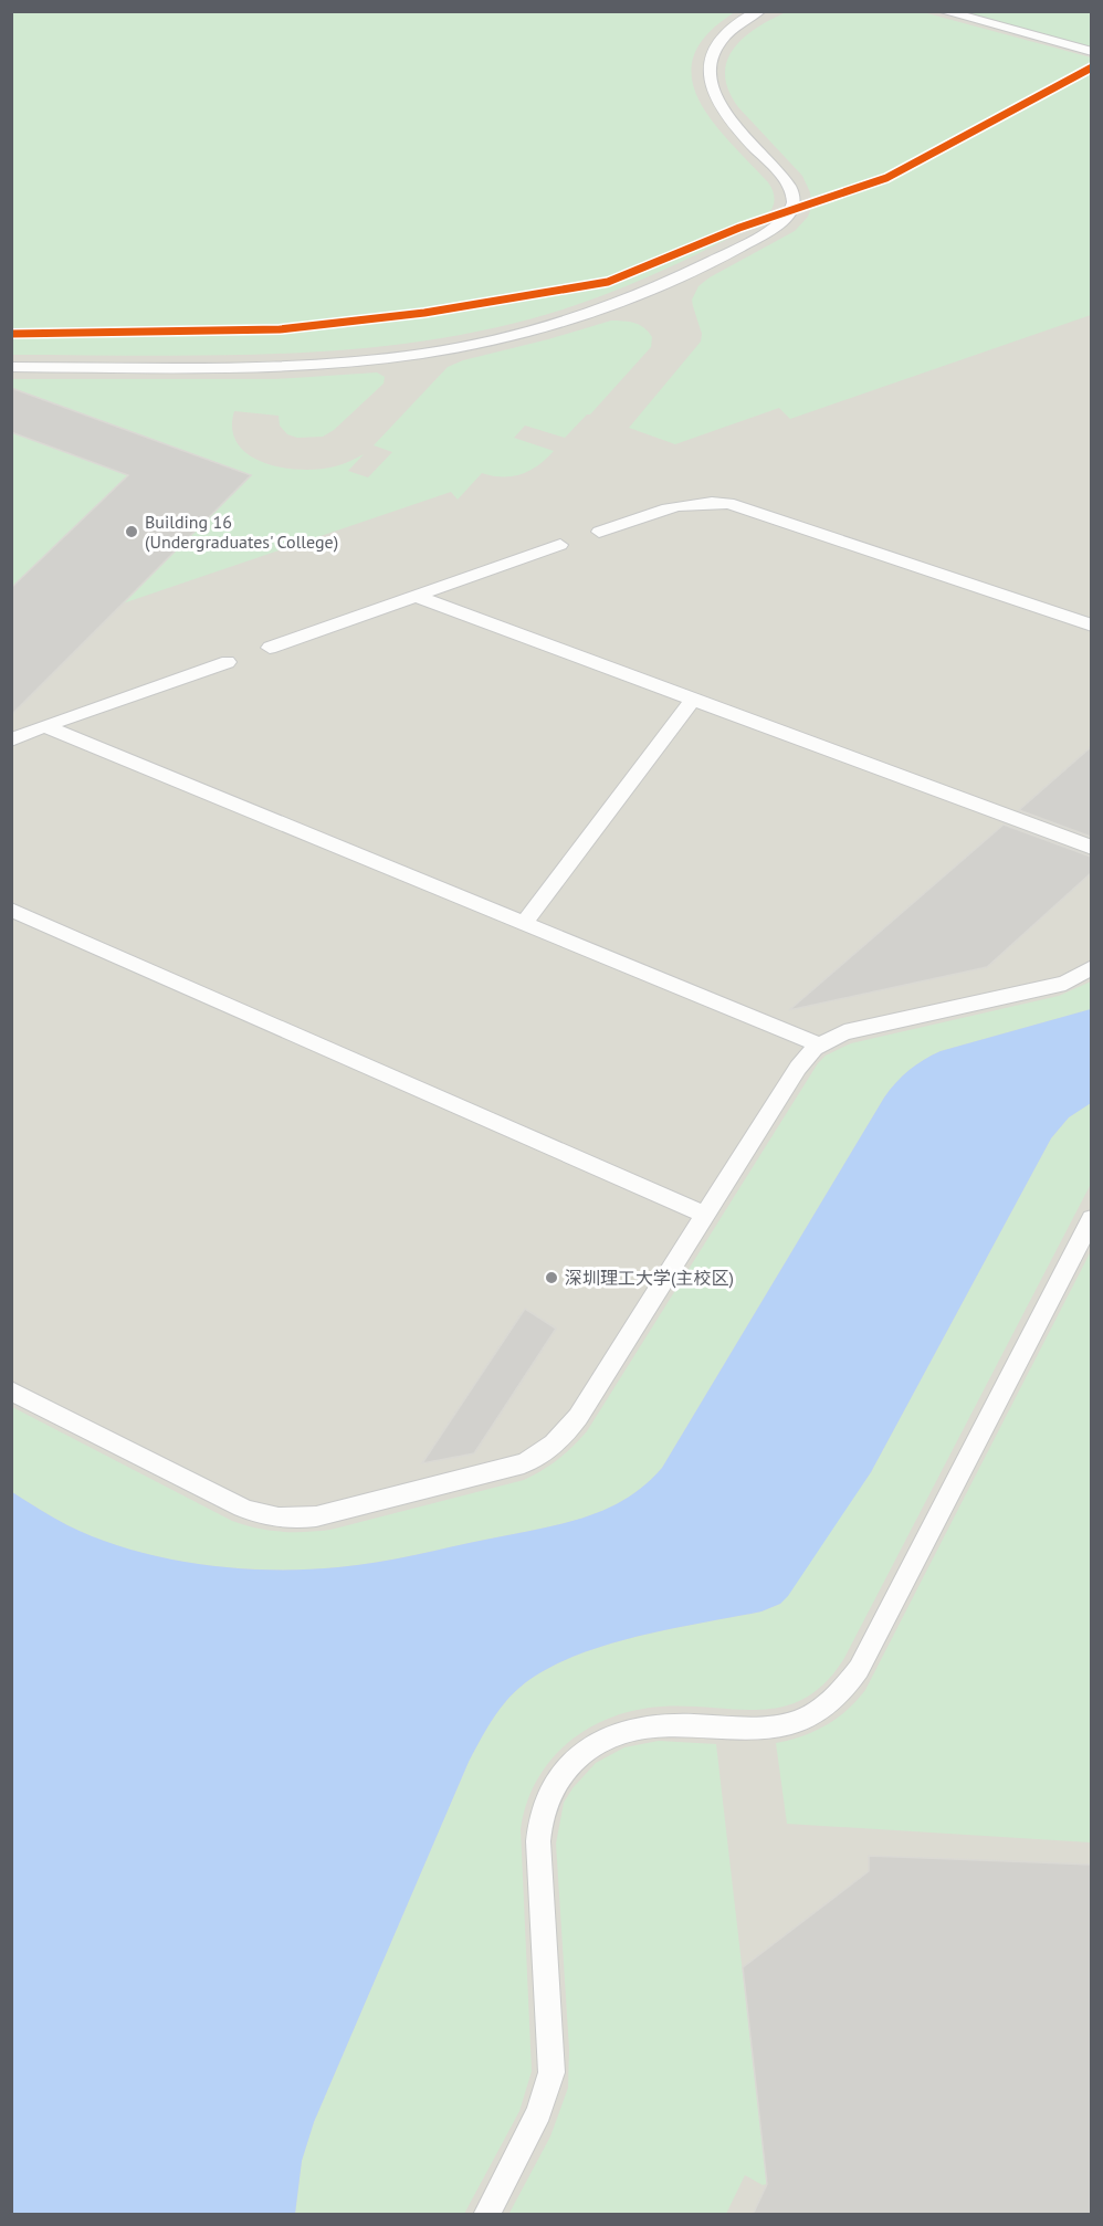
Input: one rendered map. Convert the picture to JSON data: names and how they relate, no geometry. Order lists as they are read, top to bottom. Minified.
{"places":["Building 16 (Undergraduates' College)","深圳理工大学(主校区)"]}
